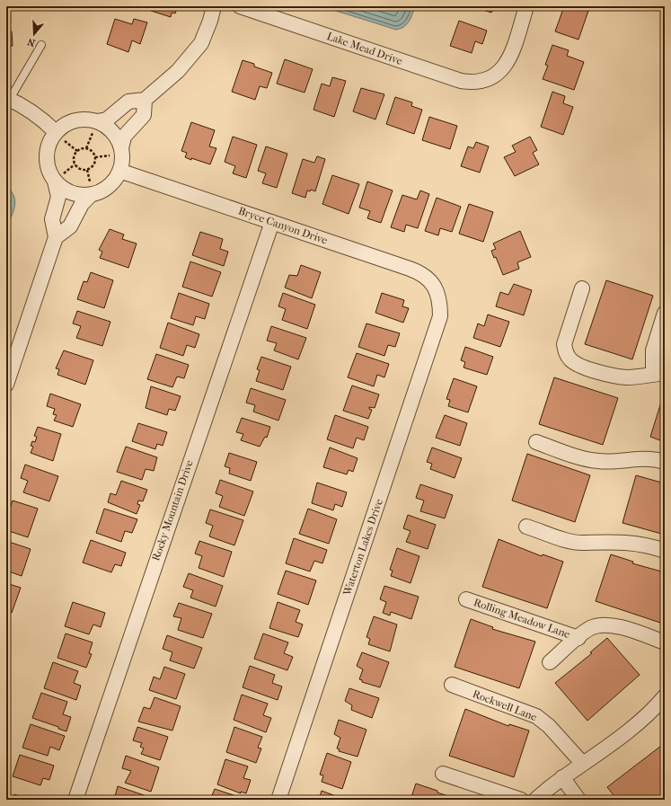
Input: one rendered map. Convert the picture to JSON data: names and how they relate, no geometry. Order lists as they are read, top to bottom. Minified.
{"streets":{"street":["Lake Mead Drive","Bryce Canyon Drive","Rocky Mountain Drive","Waterton Lakes Drive","Rolling Meadow Lane","Rockwell Lane"]},"crossings":[["Bryce Canyon Drive","Rocky Mountain Drive"],["Bryce Canyon Drive","Waterton Lakes Drive"]],"north":"bottom"}
